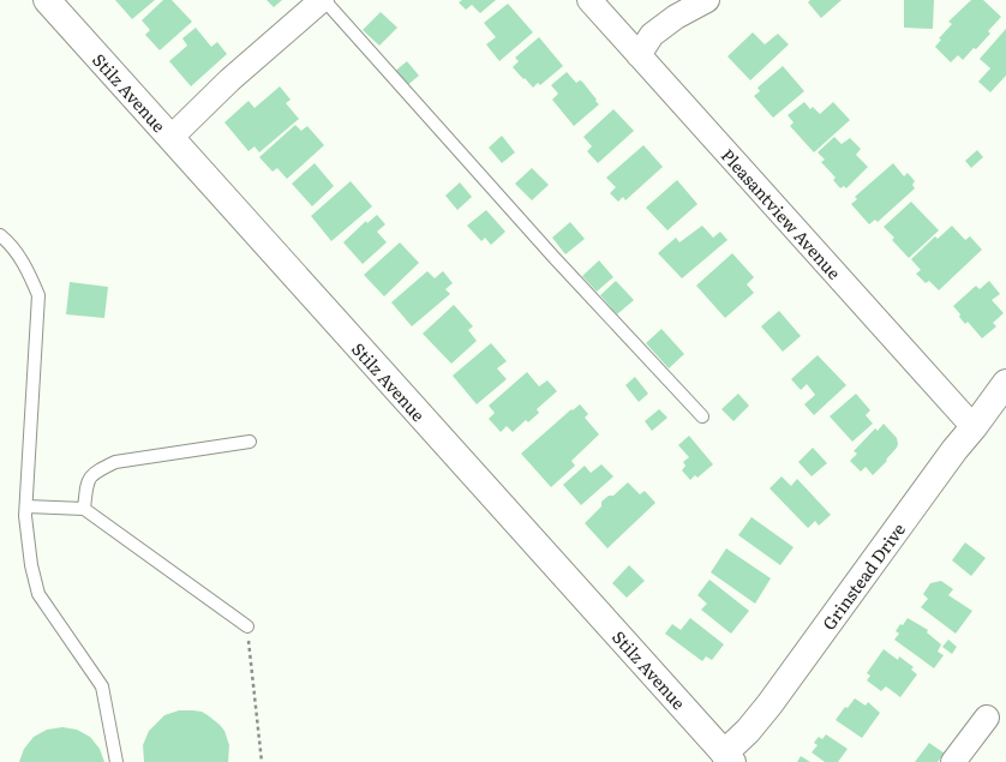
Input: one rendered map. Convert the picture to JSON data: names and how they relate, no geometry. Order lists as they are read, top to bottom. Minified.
{"streets":{"street":["Stilz Avenue","Pleasantview Avenue","Grinstead Drive"]},"crossings":[["Stilz Avenue","Grinstead Drive"],["Pleasantview Avenue","Grinstead Drive"]]}
